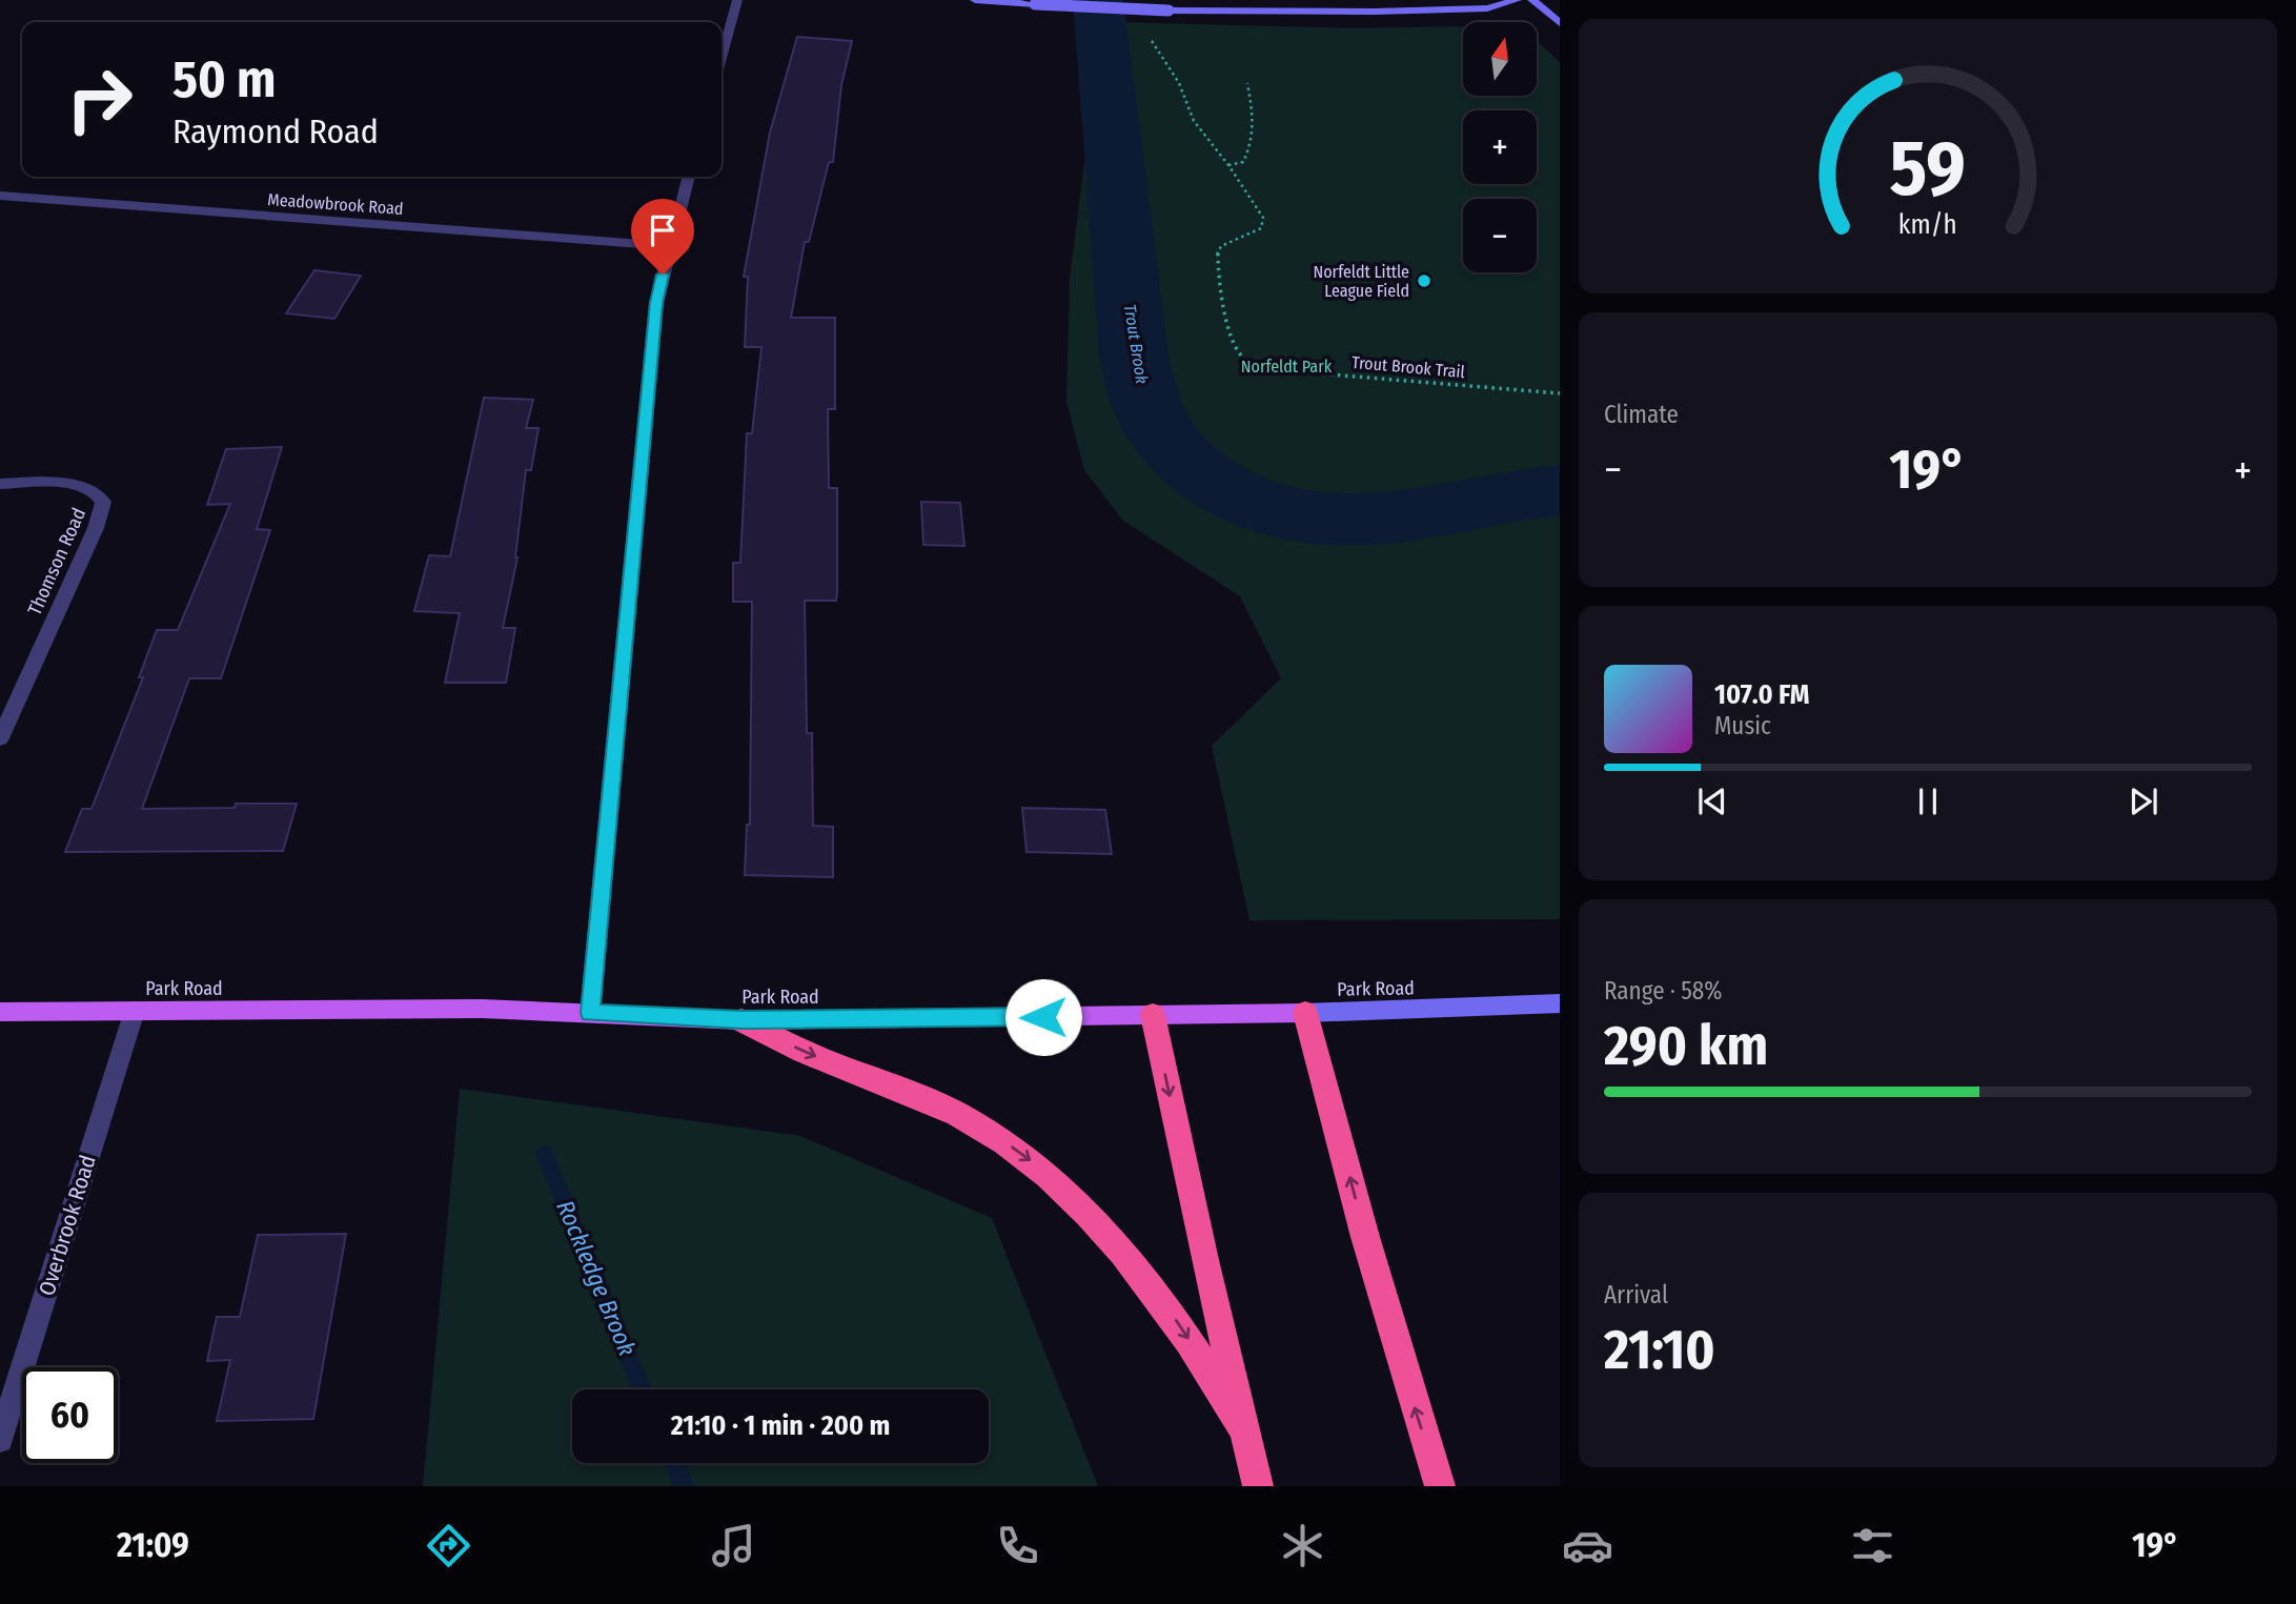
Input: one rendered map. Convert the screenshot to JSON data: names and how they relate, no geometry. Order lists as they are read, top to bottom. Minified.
{"streets":{"main road":["Park Road"],"street":["Meadowbrook Road","Thomson Road","Overbrook Road"],"path":["Trout Brook Trail"]},"crossings":[["Park Road","Overbrook Road"]],"water":["Trout Brook","Rockledge Brook"],"parks":["Norfeldt Park"],"places":["Norfeldt Little League Field"],"north":"top","page":{"map_buttons":["+","−"],"turn":["50 m","Raymond Road"],"tile":["Climate",["Range · 58%","290 km"],["Arrival","21:10"]],"heat":["−","19°","+"],"song":["107.0 FM","Music"],"limit":"60","trip":"21:10 · 1 min · 200 m","tabs":["21:09","19°"],"gauge":["59","km/h"]}}
